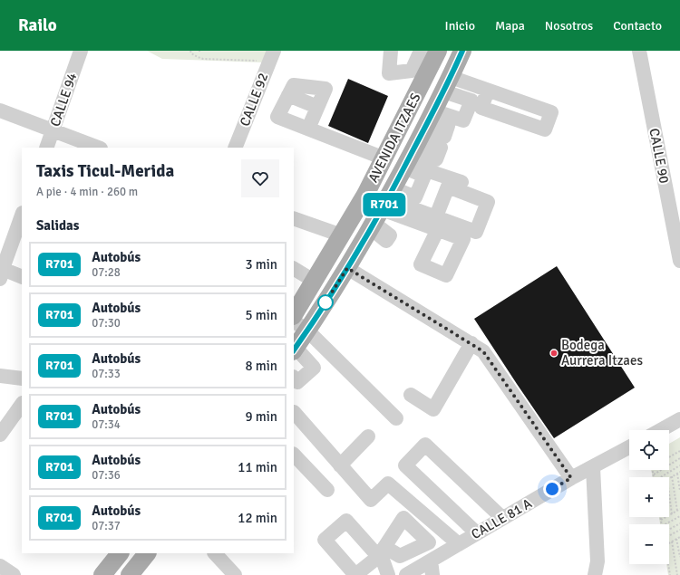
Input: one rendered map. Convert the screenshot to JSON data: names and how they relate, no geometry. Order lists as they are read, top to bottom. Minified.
{"streets":{"main road":["AVENIDA ITZAES"],"street":["CALLE 94","CALLE 92","CALLE 90","CALLE 81 A"]},"places":["Bodega Aurrera Itzaes"],"lines":["bus line R701"],"page":{"header":"Railo","nav":["Inicio","Mapa","Nosotros","Contacto"],"on_map":"R701","heading":[["Taxis Ticul-Merida","A pie · 4 min · 260 m"],"Salidas"],"list":[{"mark":"R701","name":"Autobús","note":"07:28","value":"3 min"},{"mark":"R701","name":"Autobús","note":"07:30","value":"5 min"},{"mark":"R701","name":"Autobús","note":"07:33","value":"8 min"},{"mark":"R701","name":"Autobús","note":"07:34","value":"9 min"},{"mark":"R701","name":"Autobús","note":"07:36","value":"11 min"},{"mark":"R701","name":"Autobús","note":"07:37","value":"12 min"}],"map_buttons":["+","−"]}}
